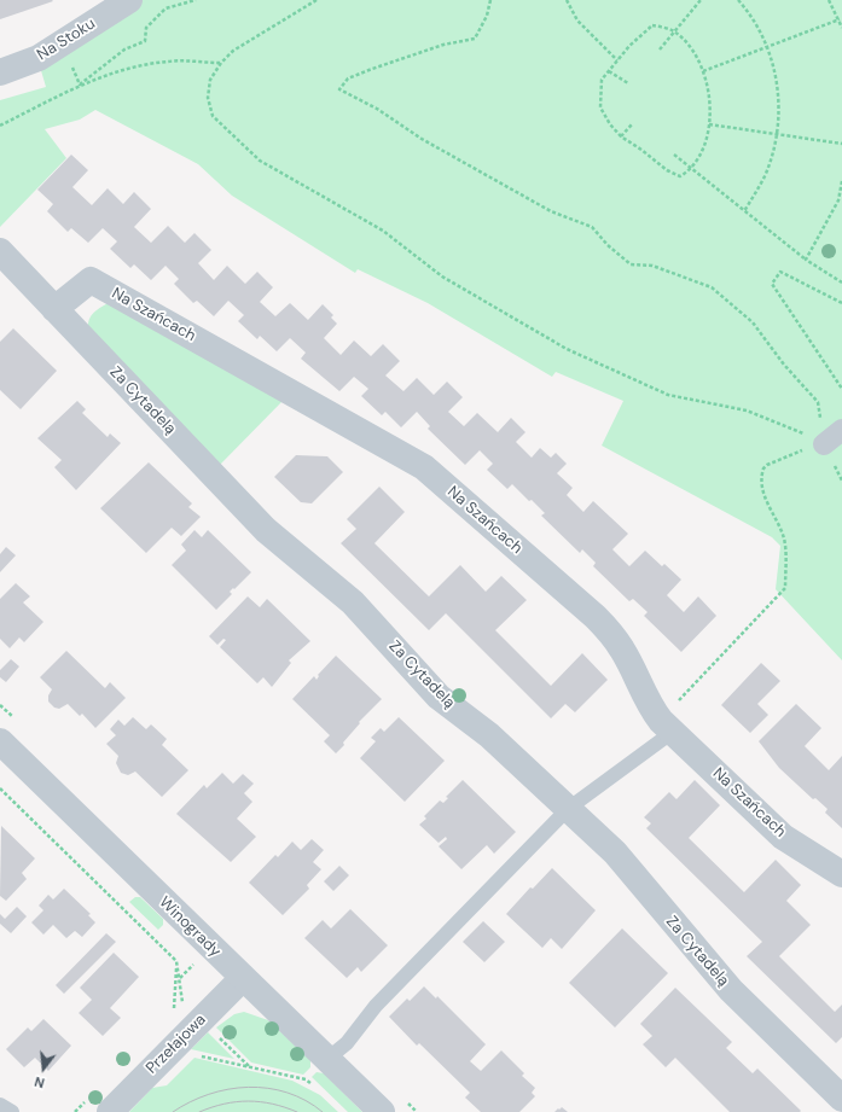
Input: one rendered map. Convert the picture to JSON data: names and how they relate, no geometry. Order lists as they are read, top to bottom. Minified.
{"streets":{"street":["Na Stoku","Na Szańcach","Za Cytadelą","Winogrady","Przełajowa"]},"crossings":[["Na Szańcach","Za Cytadelą"],["Winogrady","Przełajowa"]],"north":"bottom"}
